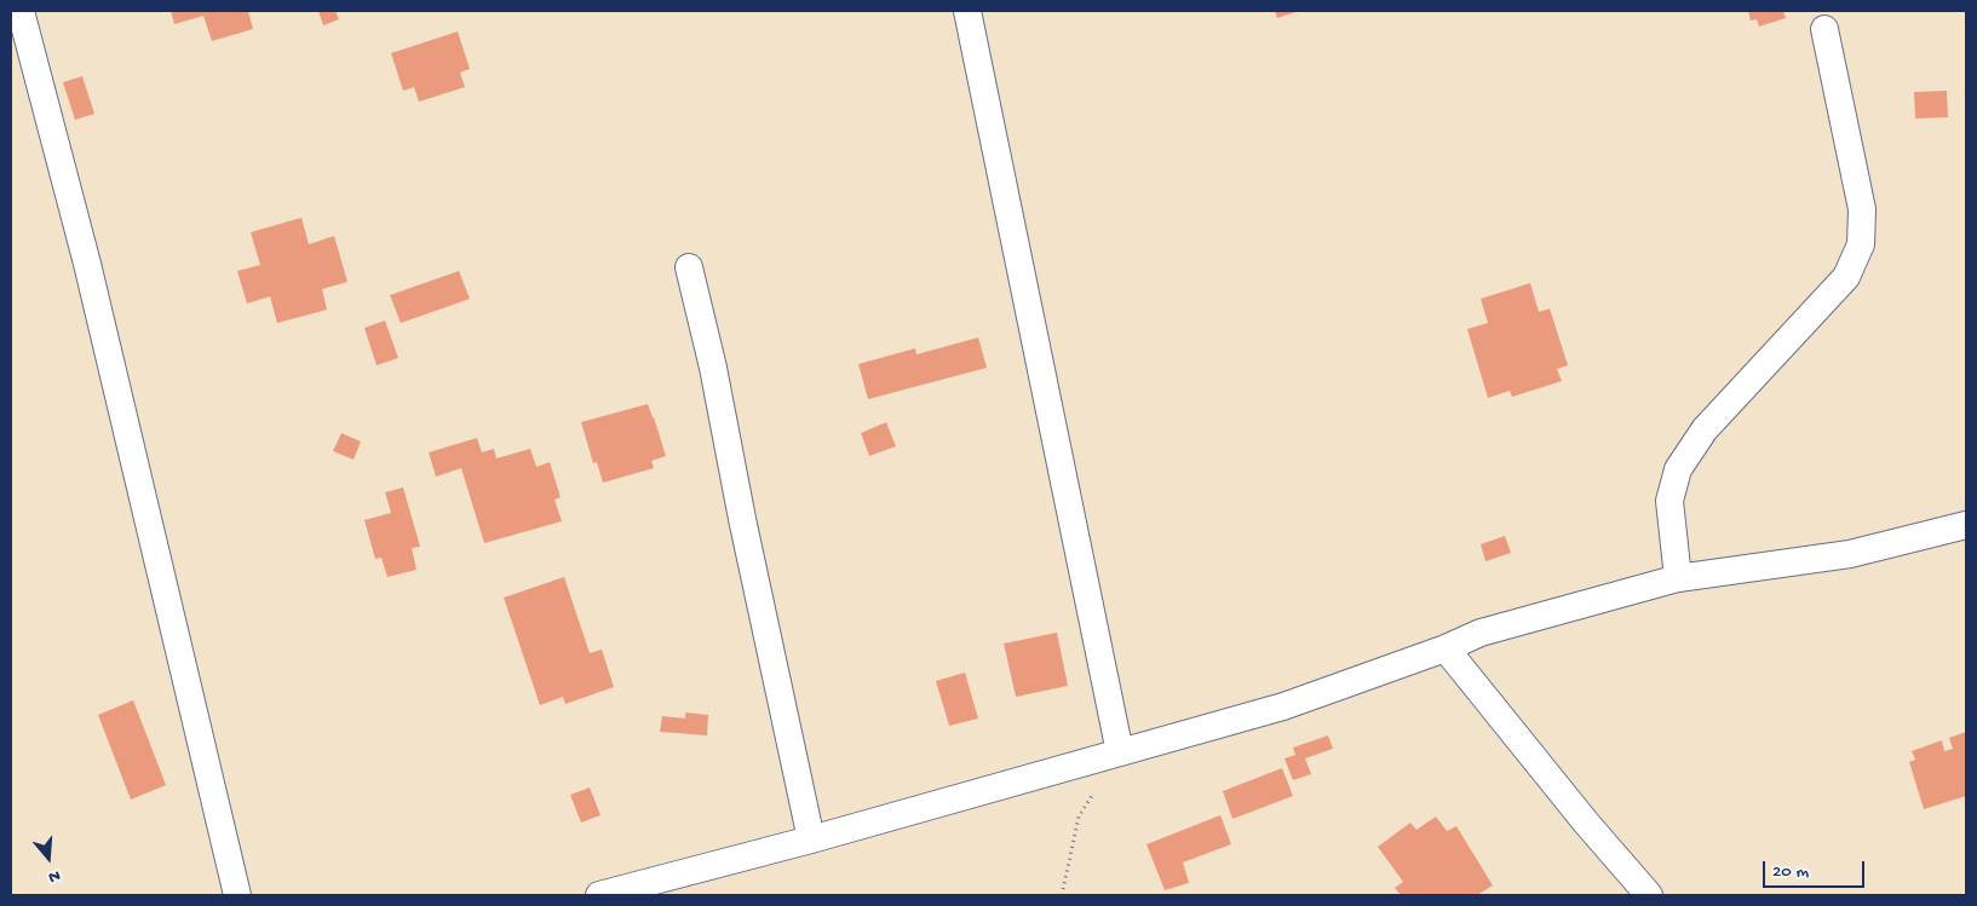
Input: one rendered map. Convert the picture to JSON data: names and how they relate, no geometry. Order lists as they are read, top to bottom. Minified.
{"scale_bar":"20 m","north":"bottom"}
